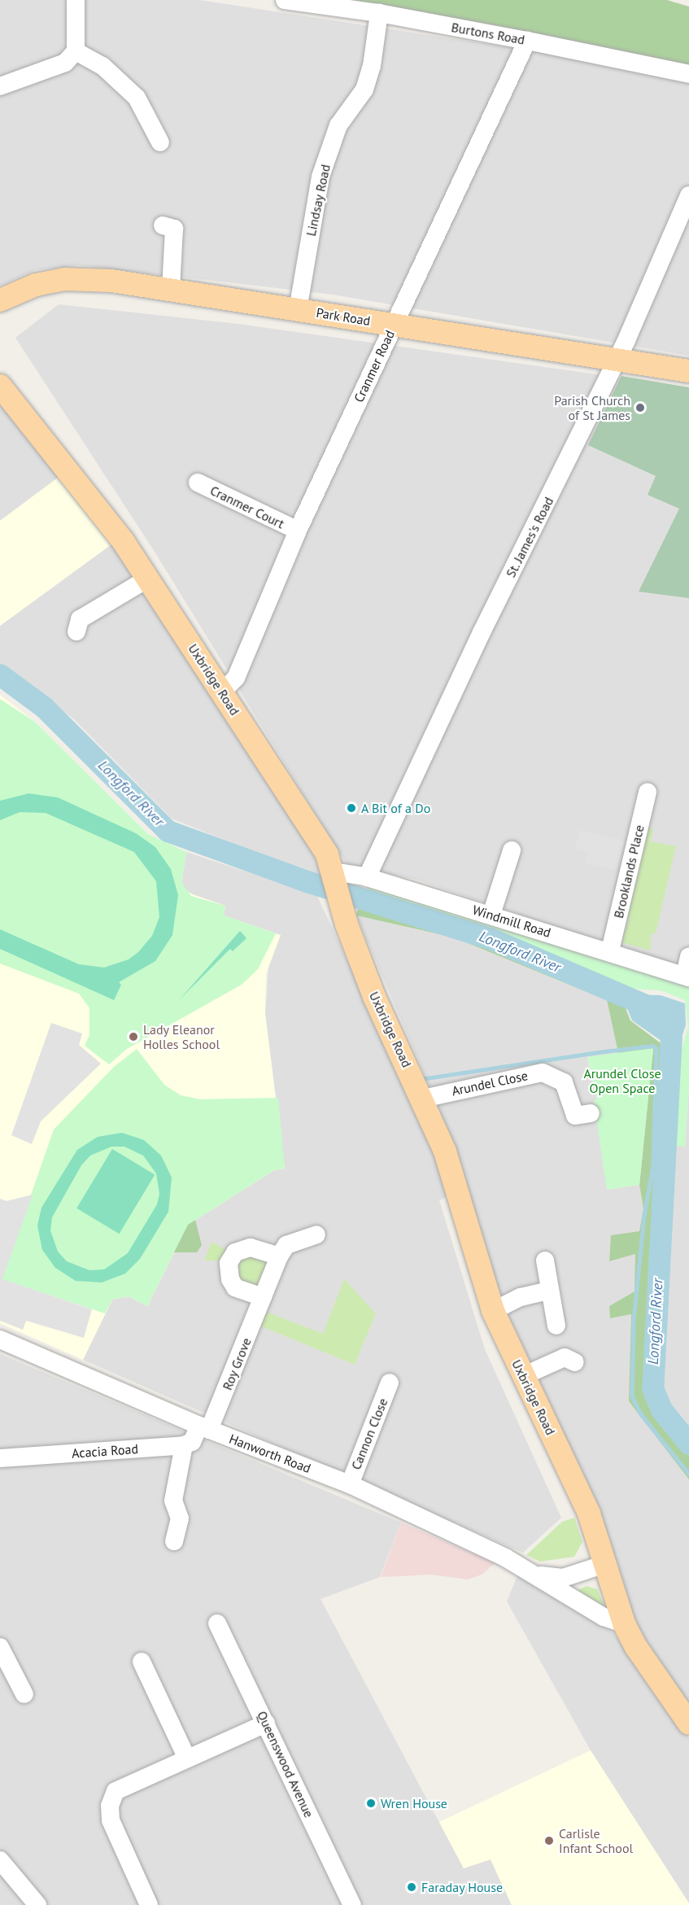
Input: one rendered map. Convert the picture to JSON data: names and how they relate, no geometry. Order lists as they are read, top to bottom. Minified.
{"streets":{"main road":["Park Road","Uxbridge Road"],"street":["Burtons Road","Lindsay Road","Cranmer Road","Cranmer Court","St. James's Road","Brooklands Place","Windmill Road","Arundel Close","Roy Grove","Cannon Close","Acacia Road","Hanworth Road","Queenswood Avenue"]},"crossings":[["Burtons Road","Lindsay Road"],["Burtons Road","Cranmer Road"],["Lindsay Road","Park Road"],["Park Road","Cranmer Road"],["Park Road","St. James's Road"],["Cranmer Road","Cranmer Court"],["Cranmer Road","Uxbridge Road"],["St. James's Road","Windmill Road"],["Uxbridge Road","Windmill Road"],["Uxbridge Road","Arundel Close"],["Uxbridge Road","Hanworth Road"],["Brooklands Place","Windmill Road"],["Roy Grove","Hanworth Road"],["Cannon Close","Hanworth Road"]],"water":["Longford River"],"parks":["Arundel Close Open Space"],"places":["Parish Church of St James","A Bit of a Do","Lady Eleanor Holles School","Wren House","Carlisle Infant School","Faraday House"]}
